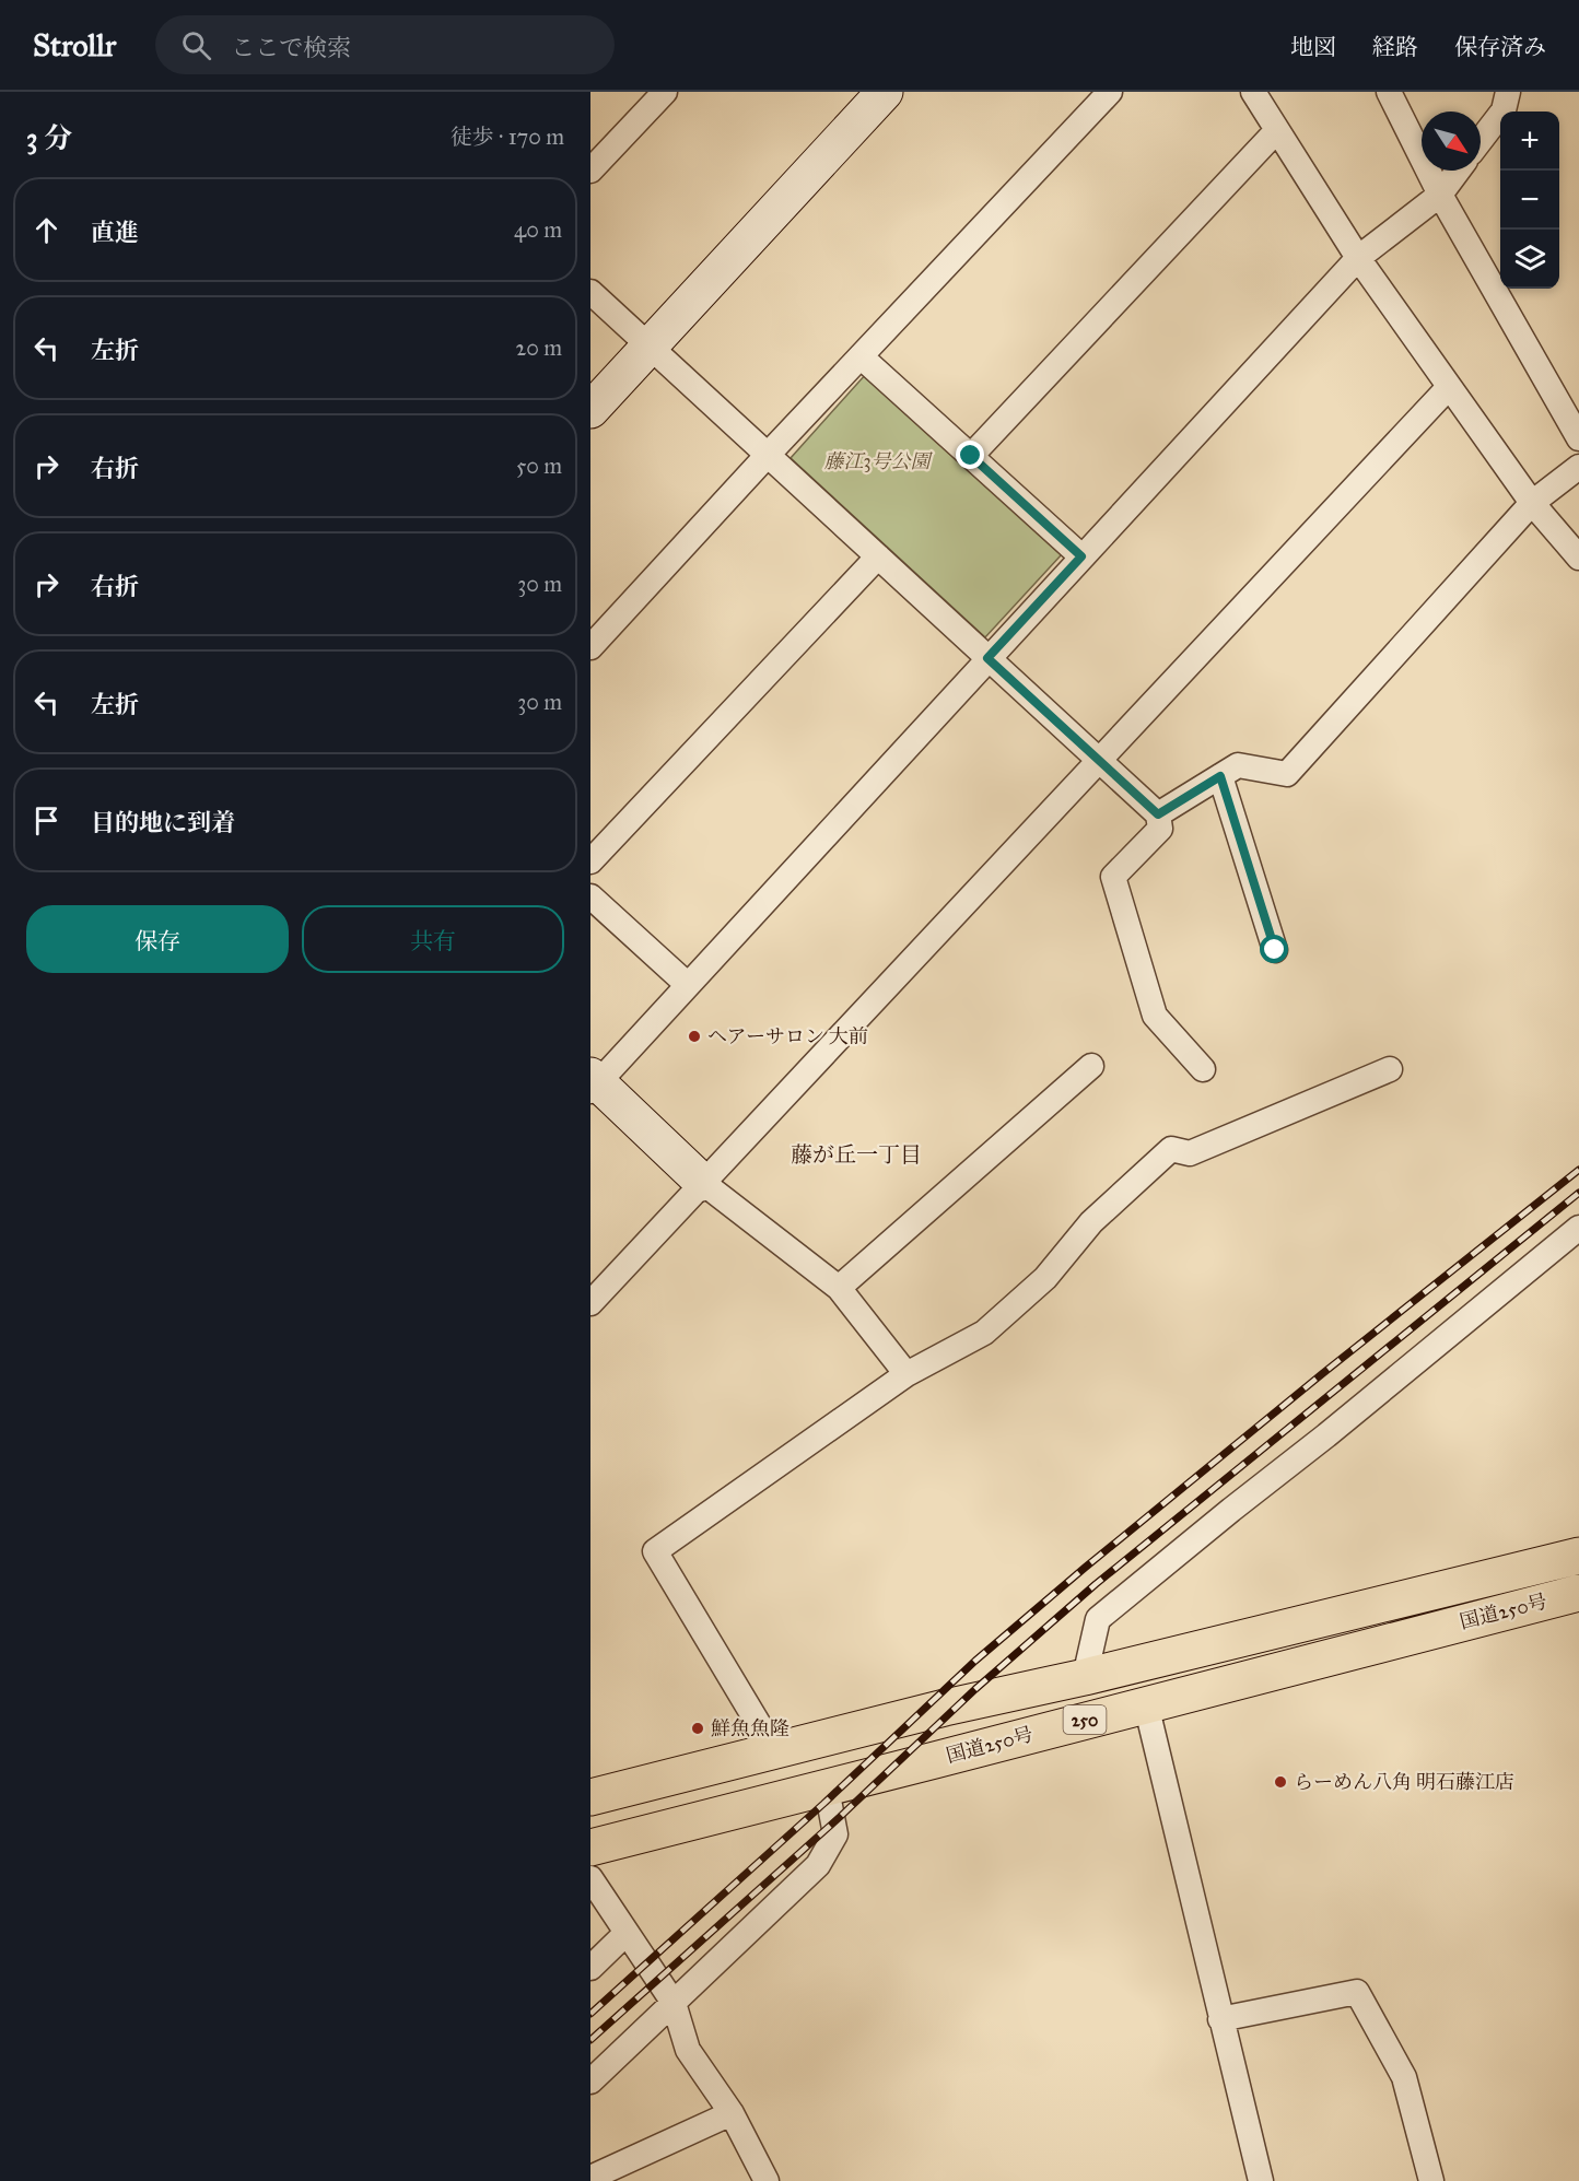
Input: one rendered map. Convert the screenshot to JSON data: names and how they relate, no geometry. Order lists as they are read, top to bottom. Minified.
{"streets":{"highway":["国道250号","250"]},"districts":["藤が丘一丁目"],"parks":["藤江3号公園"],"places":["ヘアーサロン 大前","鮮魚魚隆","らーめん八角 明石藤江店"],"north":"bottom right","page":{"header":"Strollr","search":"ここで検索","nav":["地図","経路","保存済み"],"heading":["3 分","徒歩 · 170 m"],"map_buttons":["+","−"],"list":[["直進","40 m"],["左折","20 m"],["右折","50 m"],["右折","30 m"],["左折","30 m"],"目的地に到着"],"buttons":["保存","共有"]}}
